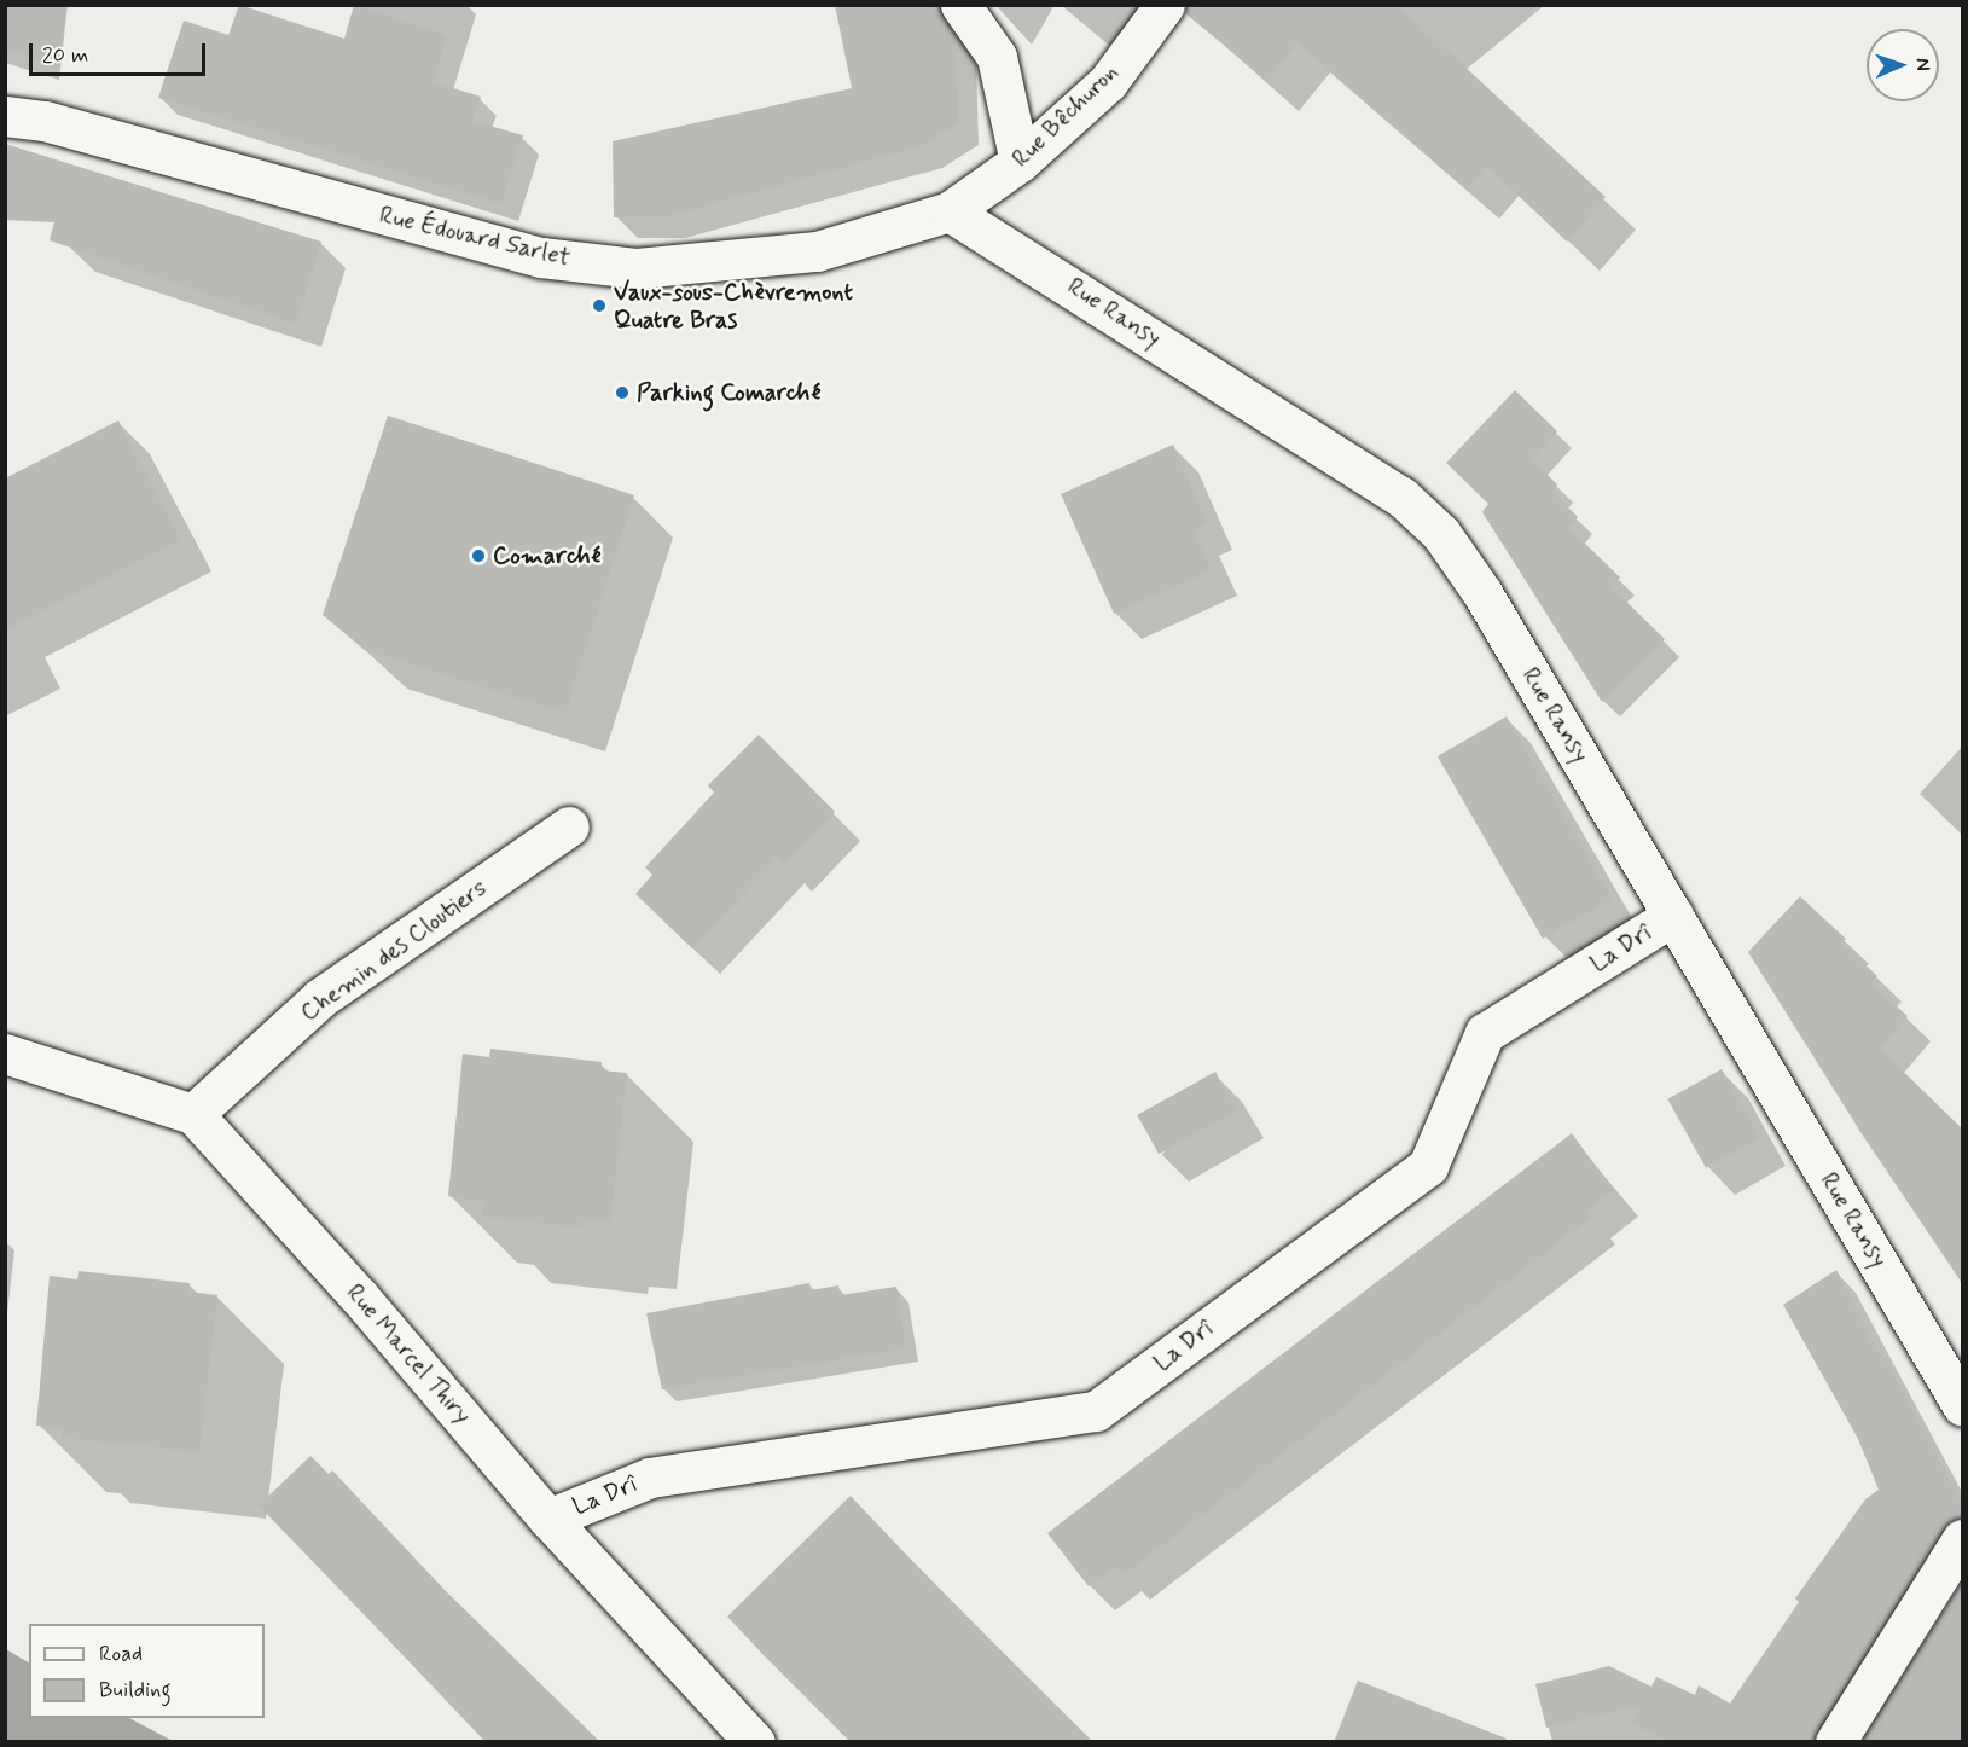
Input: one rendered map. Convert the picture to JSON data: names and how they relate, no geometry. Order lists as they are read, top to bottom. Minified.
{"streets":{"street":["Rue Bêchuron","Rue Édouard Sarlet","Rue Ransy","La Drî","Chemin des Cloutiers","Rue Marcel Thiry"]},"crossings":[["Rue Bêchuron","Rue Édouard Sarlet"],["Rue Bêchuron","Rue Ransy"],["Rue Édouard Sarlet","Rue Ransy"],["Rue Ransy","La Drî"],["La Drî","Rue Marcel Thiry"],["Chemin des Cloutiers","Rue Marcel Thiry"]],"places":["Vaux-sous-Chèvremont Quatre Bras","Parking Comarché","Comarché"],"legend":["Road","Building"],"scale_bar":"20 m","north":"right"}
